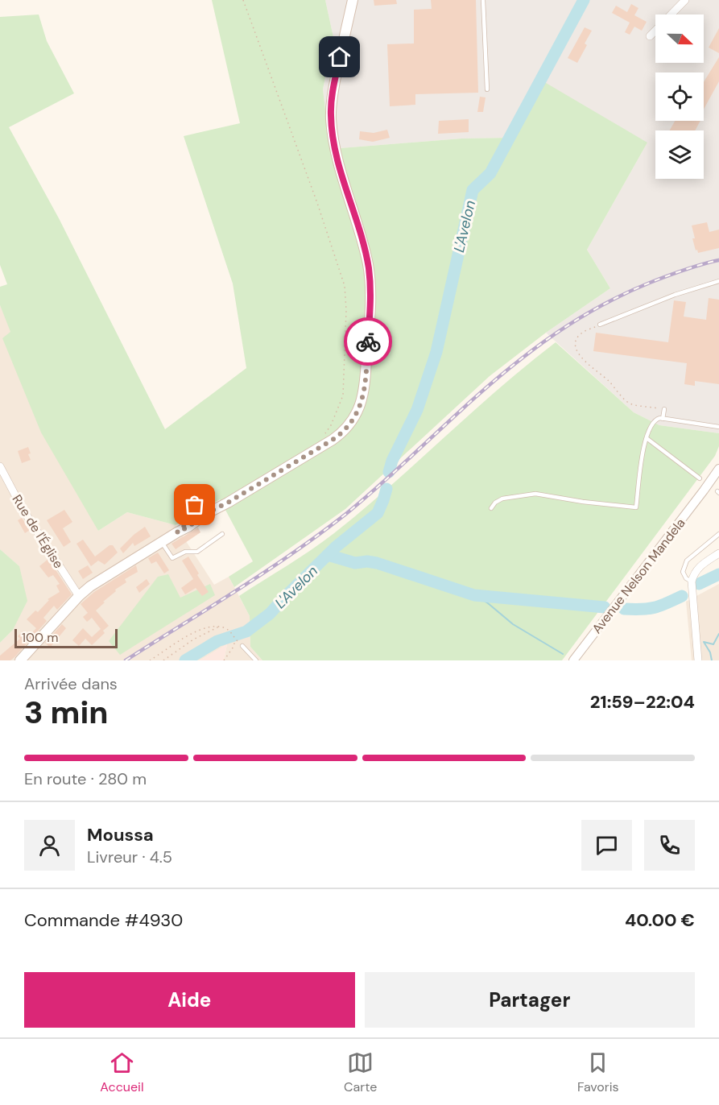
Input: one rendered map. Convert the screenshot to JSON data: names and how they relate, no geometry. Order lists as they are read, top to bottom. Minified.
{"streets":{"street":["Rue de l'Église","Avenue Nelson Mandela"]},"water":["L'Avelon"],"scale_bar":"100 m","north":"right","page":{"scale":"100 m","heading":["3 min","Arrivée dans","21:59–22:04"],"panel":["Moussa","Livreur · 4.5","Commande #4930","40.00 €"],"bar":"En route · 280 m","buttons":["Aide","Partager"],"tabs":["Accueil","Carte","Favoris"]}}
